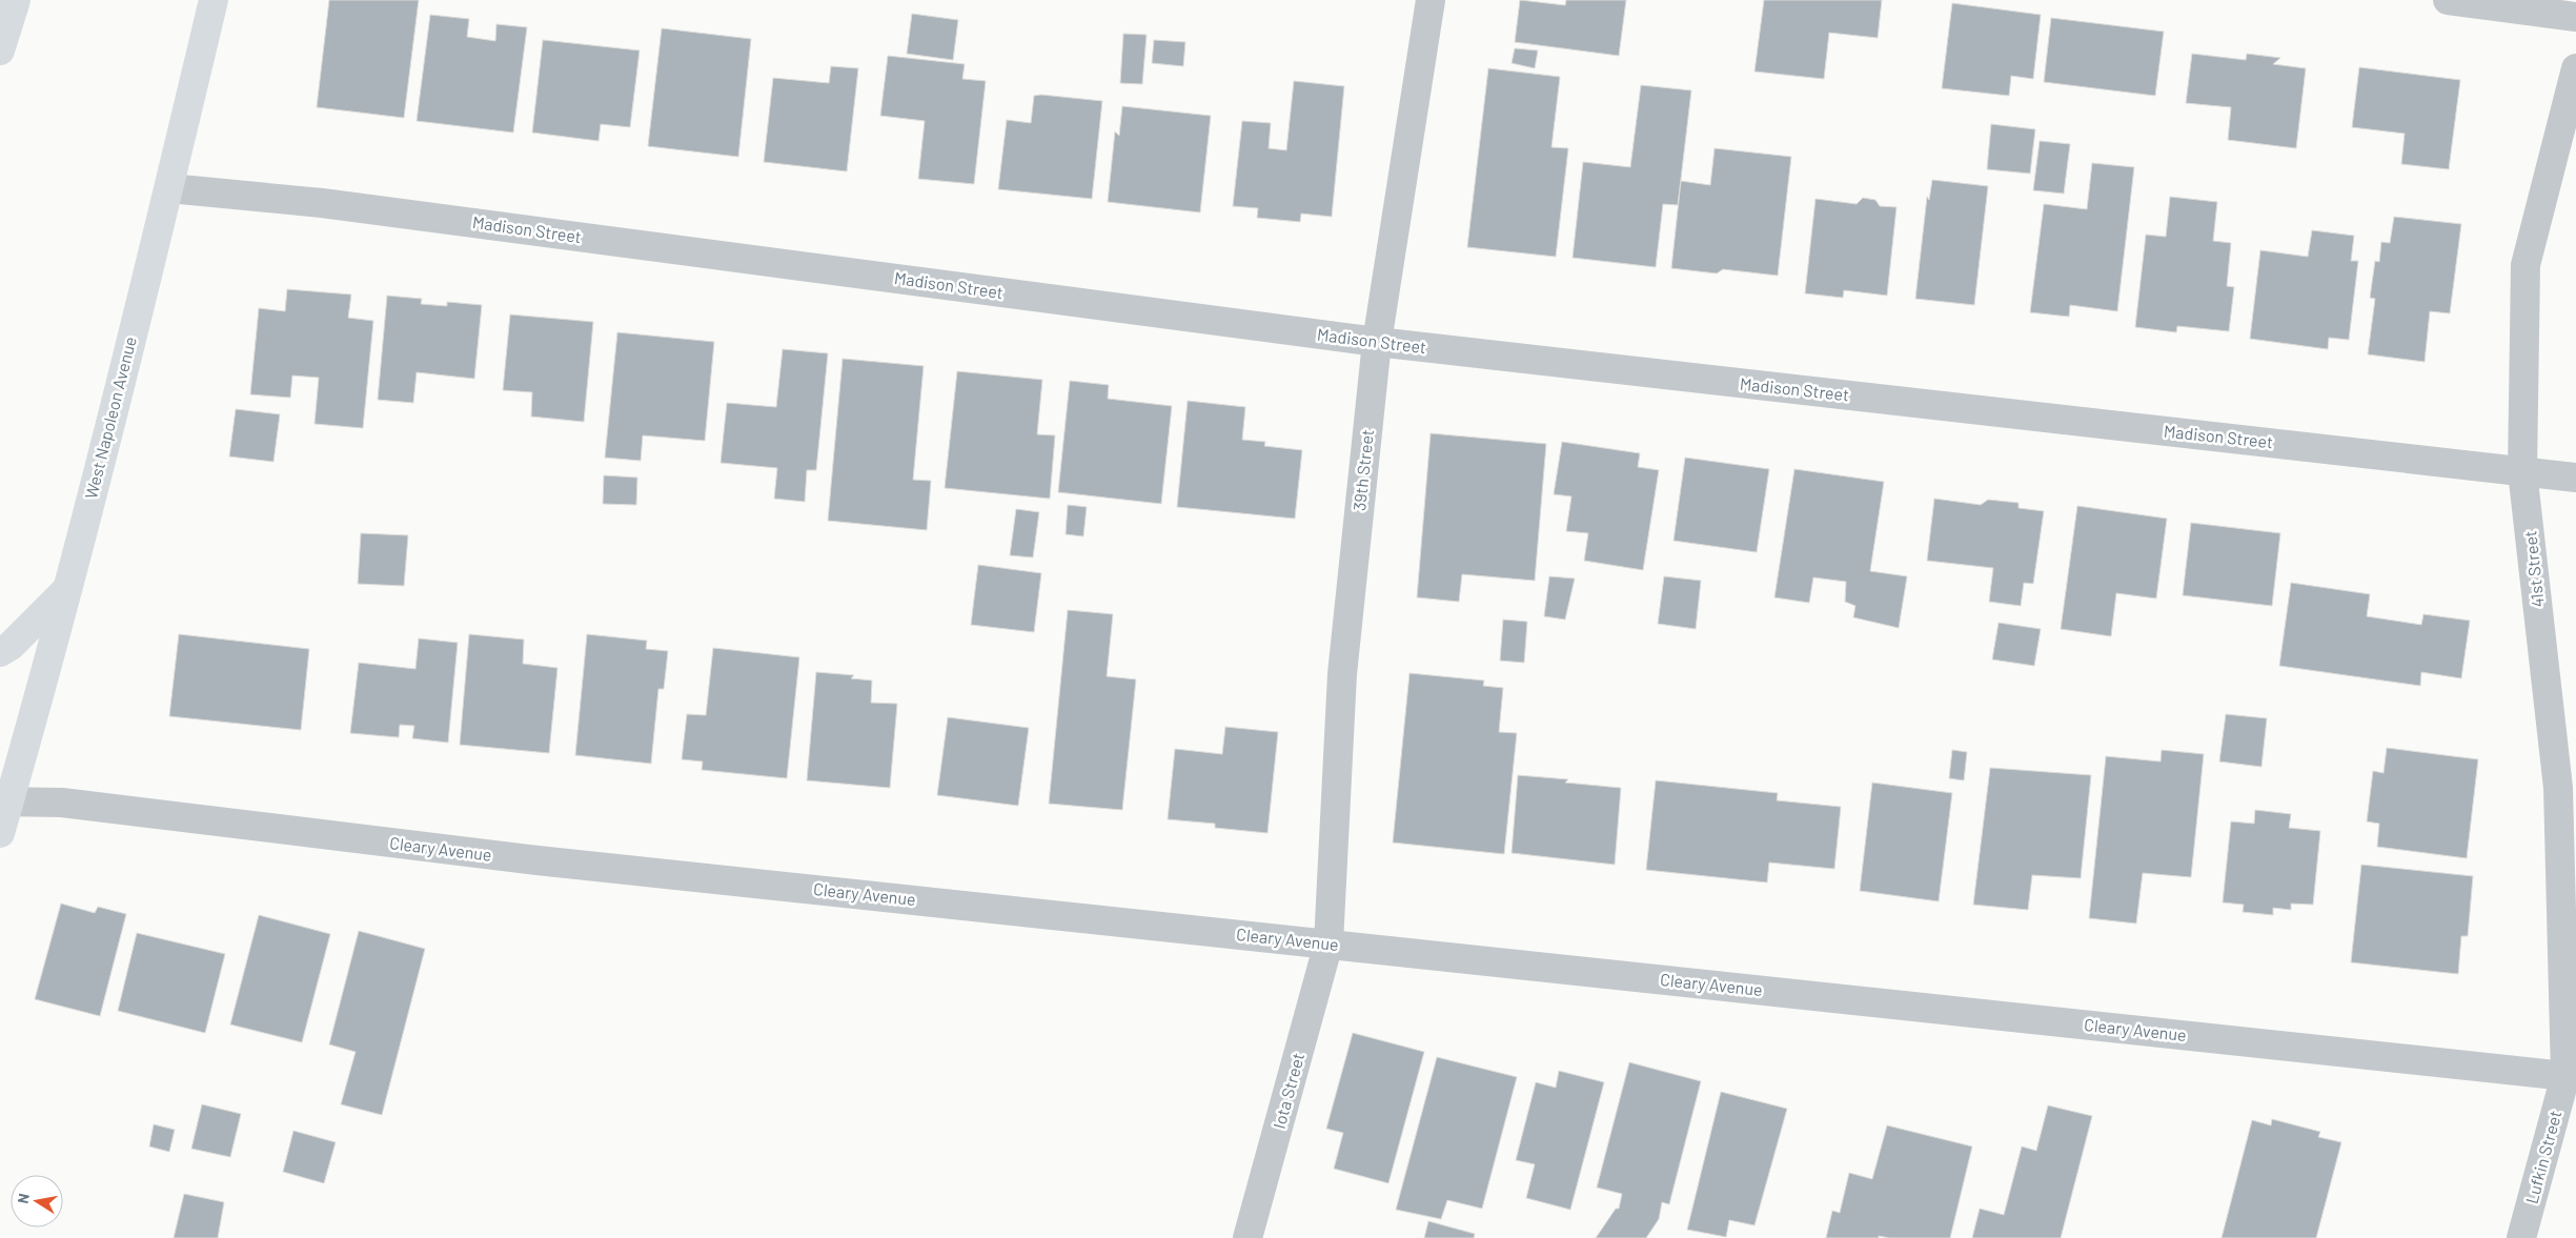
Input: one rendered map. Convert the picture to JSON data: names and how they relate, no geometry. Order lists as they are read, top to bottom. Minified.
{"streets":{"main road":["West Napoleon Avenue"],"street":["Madison Street","39th Street","41st Street","Cleary Avenue","Iota Street","Lufkin Street"]},"crossings":[["Madison Street","West Napoleon Avenue"],["Madison Street","39th Street"],["Madison Street","41st Street"],["West Napoleon Avenue","Cleary Avenue"],["39th Street","Cleary Avenue"],["39th Street","Iota Street"],["41st Street","Cleary Avenue"],["41st Street","Lufkin Street"],["Cleary Avenue","Iota Street"],["Cleary Avenue","Lufkin Street"]],"north":"left"}
